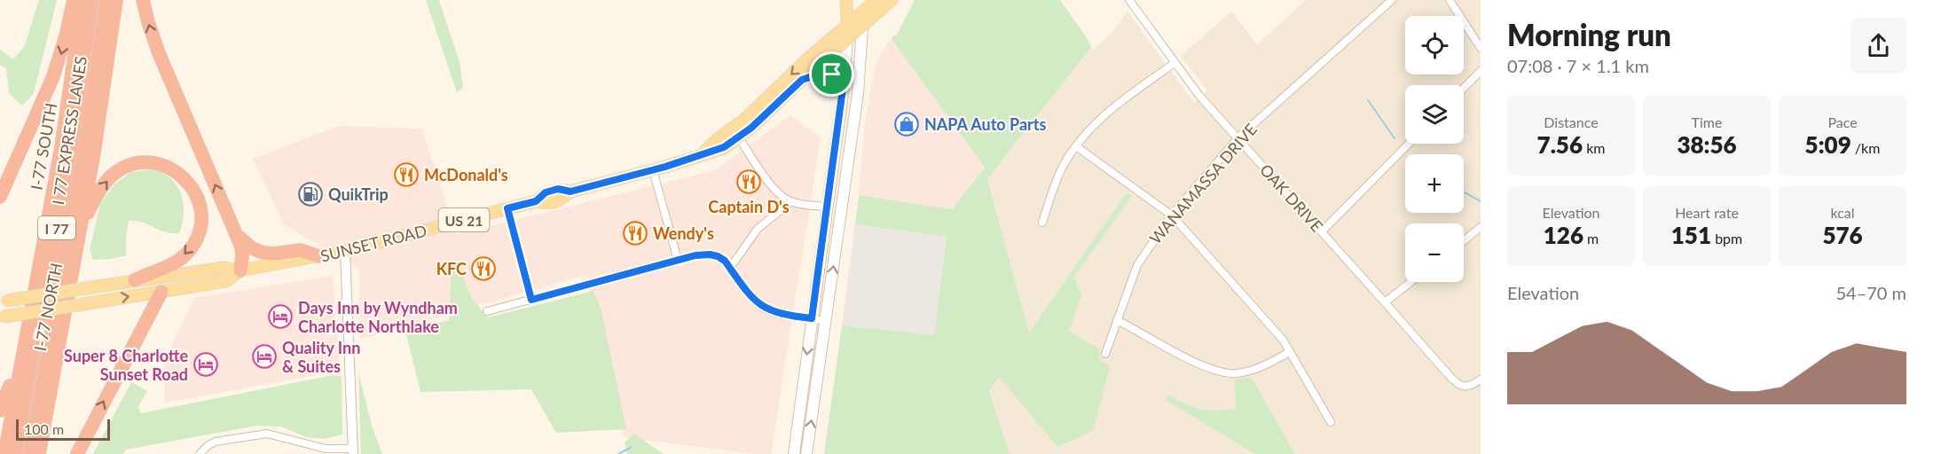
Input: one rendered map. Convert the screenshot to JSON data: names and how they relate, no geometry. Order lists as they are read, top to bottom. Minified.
{"streets":{"highway":["I 77 EXPRESS LANES","I-77 SOUTH","I 77","I-77 NORTH"],"main road":["US 21","SUNSET ROAD"],"street":["WANAMASSA DRIVE","OAK DRIVE"]},"crossings":[["WANAMASSA DRIVE","OAK DRIVE"]],"places":{"shop":["NAPA Auto Parts"],"restaurant":["McDonald's","Captain D's","Wendy's","KFC"],"fuel station":["QuikTrip"],"hotel":["Days Inn by Wyndham Charlotte Northlake","Quality Inn & Suites","Super 8 Charlotte Sunset Road"]},"scale_bar":"100 m","page":{"heading":["Morning run","07:08 · 7 × 1.1 km"],"map_buttons":["+","−"],"stats":[["Distance","7.56 km"],["Time","38:56"],["Pace","5:09 /km"],["Elevation","126 m"],["Heart rate","151 bpm"],["kcal","576"]],"chart":["Elevation","54–70 m"],"scale":"100 m"}}
